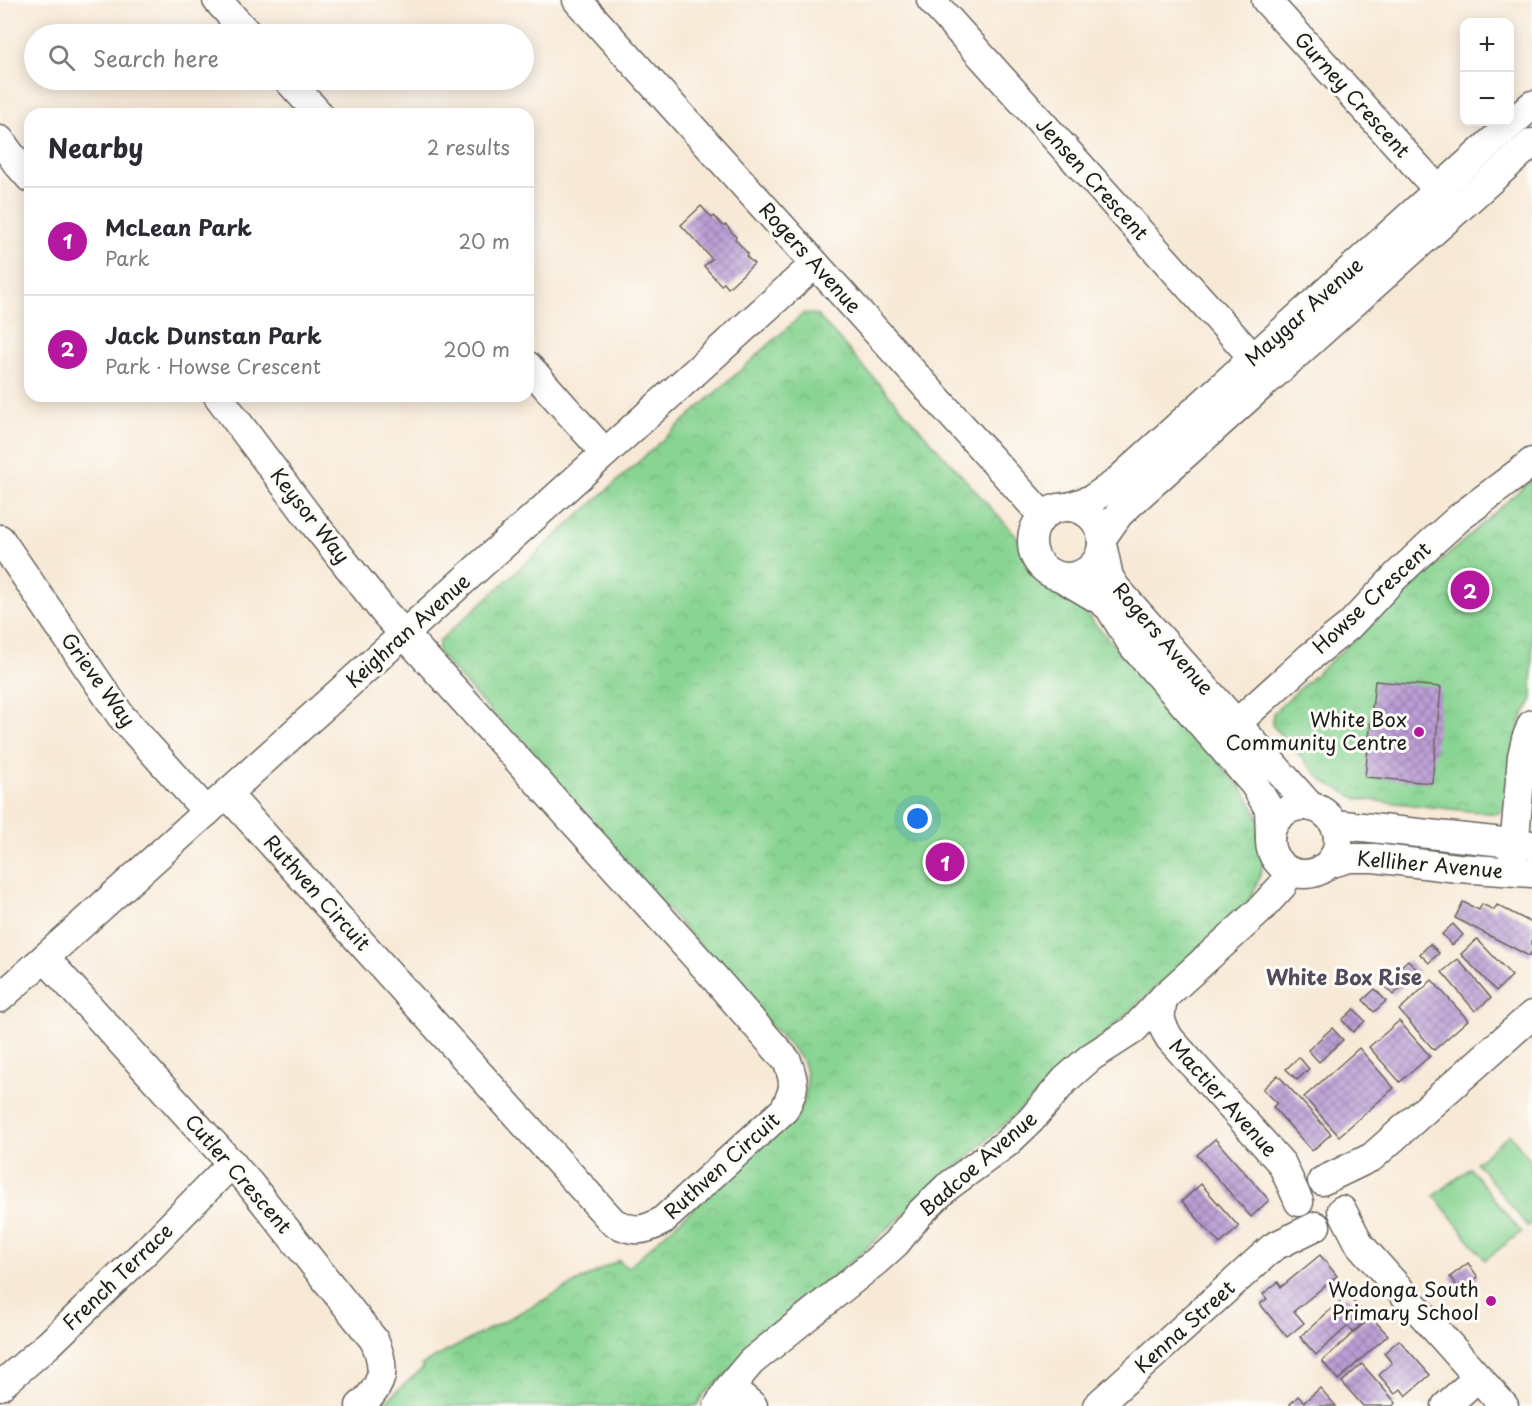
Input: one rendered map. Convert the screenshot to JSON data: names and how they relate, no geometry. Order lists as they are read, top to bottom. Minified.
{"streets":{"street":["Gurney Crescent","Jensen Crescent","Rogers Avenue","Maygar Avenue","Keysor Way","Howse Crescent","Keighran Avenue","Grieve Way","Kelliher Avenue","Ruthven Circuit","Mactier Avenue","Badcoe Avenue","Cutler Crescent","French Terrace","Kenna Street"]},"crossings":[["Gurney Crescent","Maygar Avenue"],["Jensen Crescent","Maygar Avenue"],["Rogers Avenue","Maygar Avenue"],["Rogers Avenue","Howse Crescent"],["Rogers Avenue","Keighran Avenue"],["Rogers Avenue","Kelliher Avenue"],["Rogers Avenue","Badcoe Avenue"],["Keysor Way","Keighran Avenue"],["Keysor Way","Ruthven Circuit"],["Keighran Avenue","Grieve Way"],["Keighran Avenue","Ruthven Circuit"],["Keighran Avenue","Cutler Crescent"],["Grieve Way","Ruthven Circuit"],["Kelliher Avenue","Badcoe Avenue"],["Mactier Avenue","Badcoe Avenue"],["Mactier Avenue","Kenna Street"],["Cutler Crescent","French Terrace"]],"districts":["White Box Rise"],"places":["White Box Community Centre","Wodonga South Primary School"],"page":{"map_buttons":["+","−"],"search":"Search here","heading":["Nearby","2 results"],"list":[{"mark":"1","name":"McLean Park","note":"Park","value":"20 m"},{"mark":"2","name":"Jack Dunstan Park","note":"Park · Howse Crescent","value":"200 m"}],"pins":["2","1"]}}
